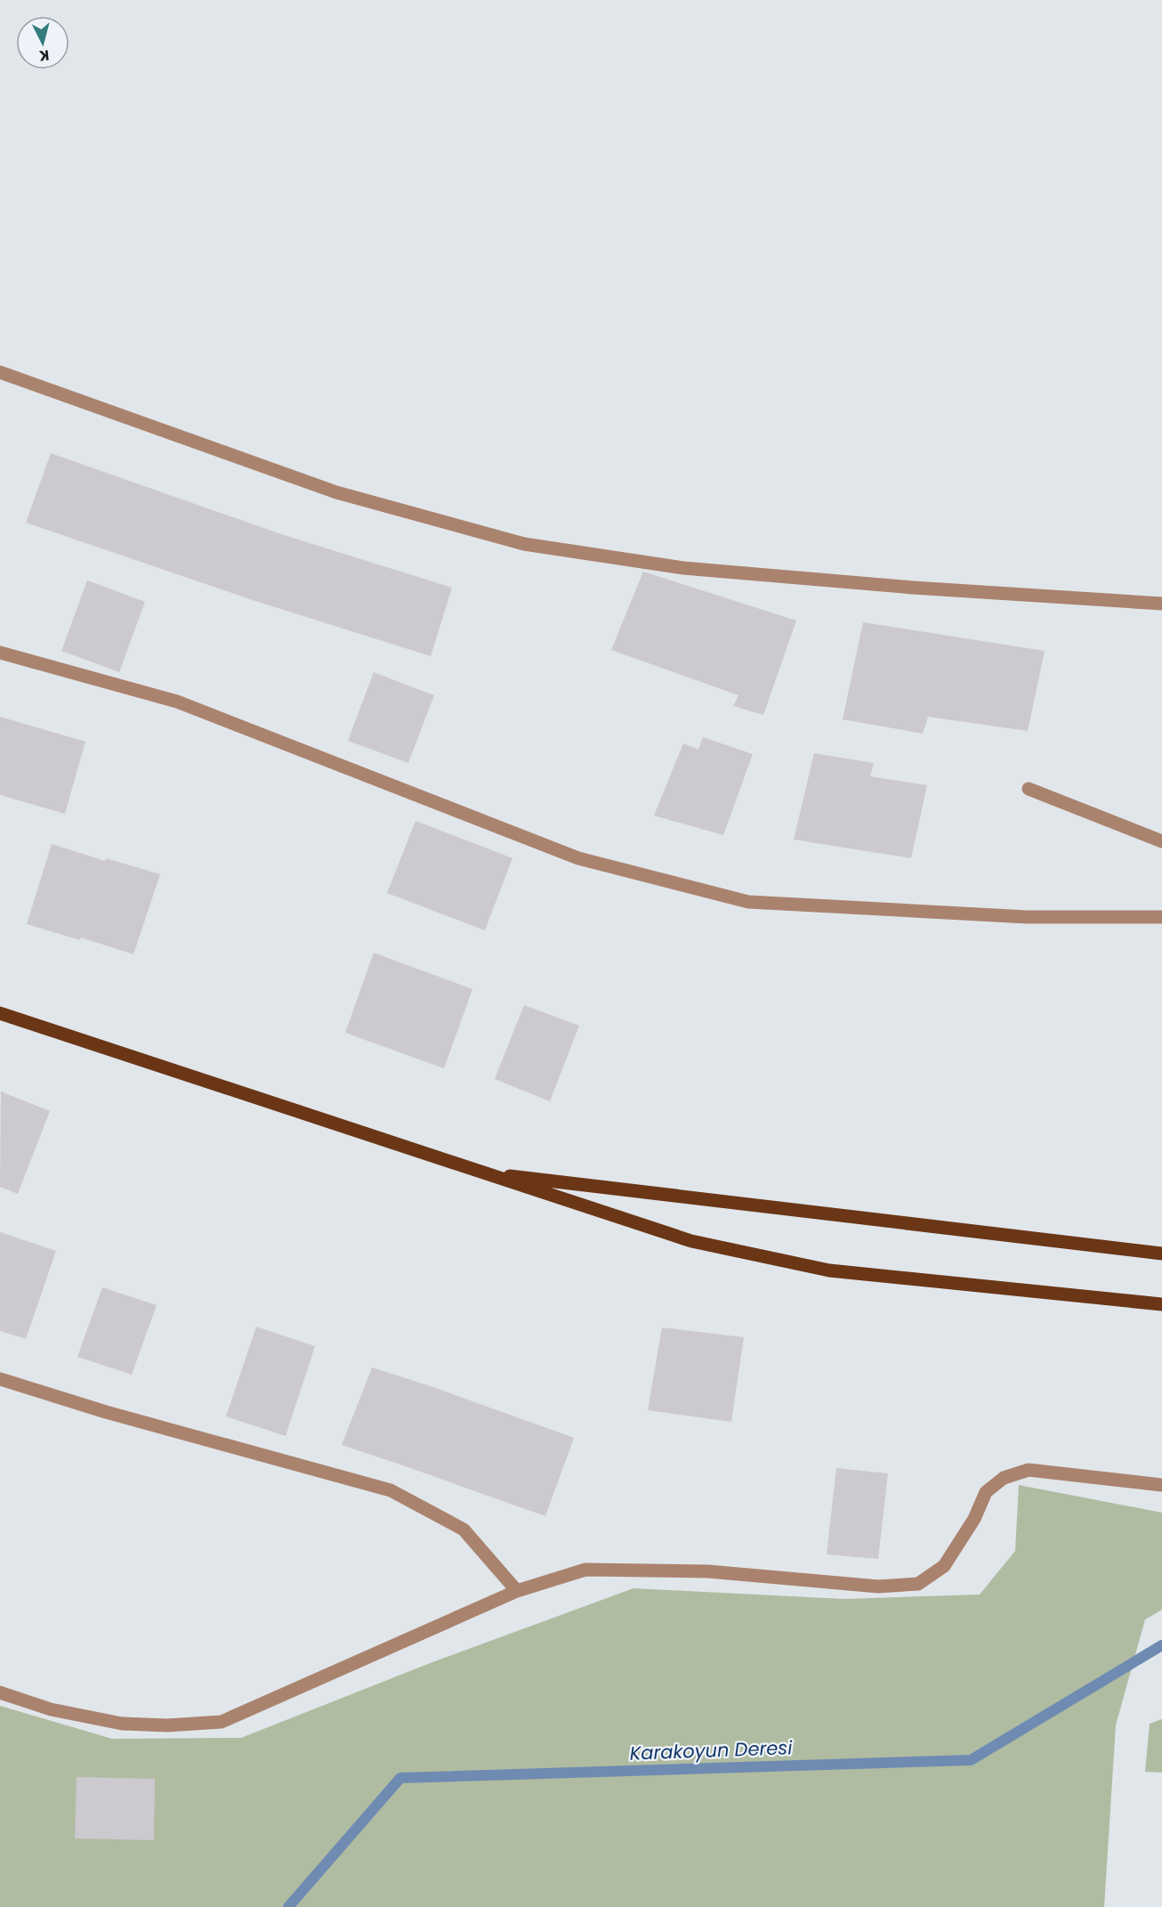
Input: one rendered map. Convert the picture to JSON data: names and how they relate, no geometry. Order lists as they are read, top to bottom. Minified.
{"water":["Karakoyun Deresi"],"north":"bottom"}
